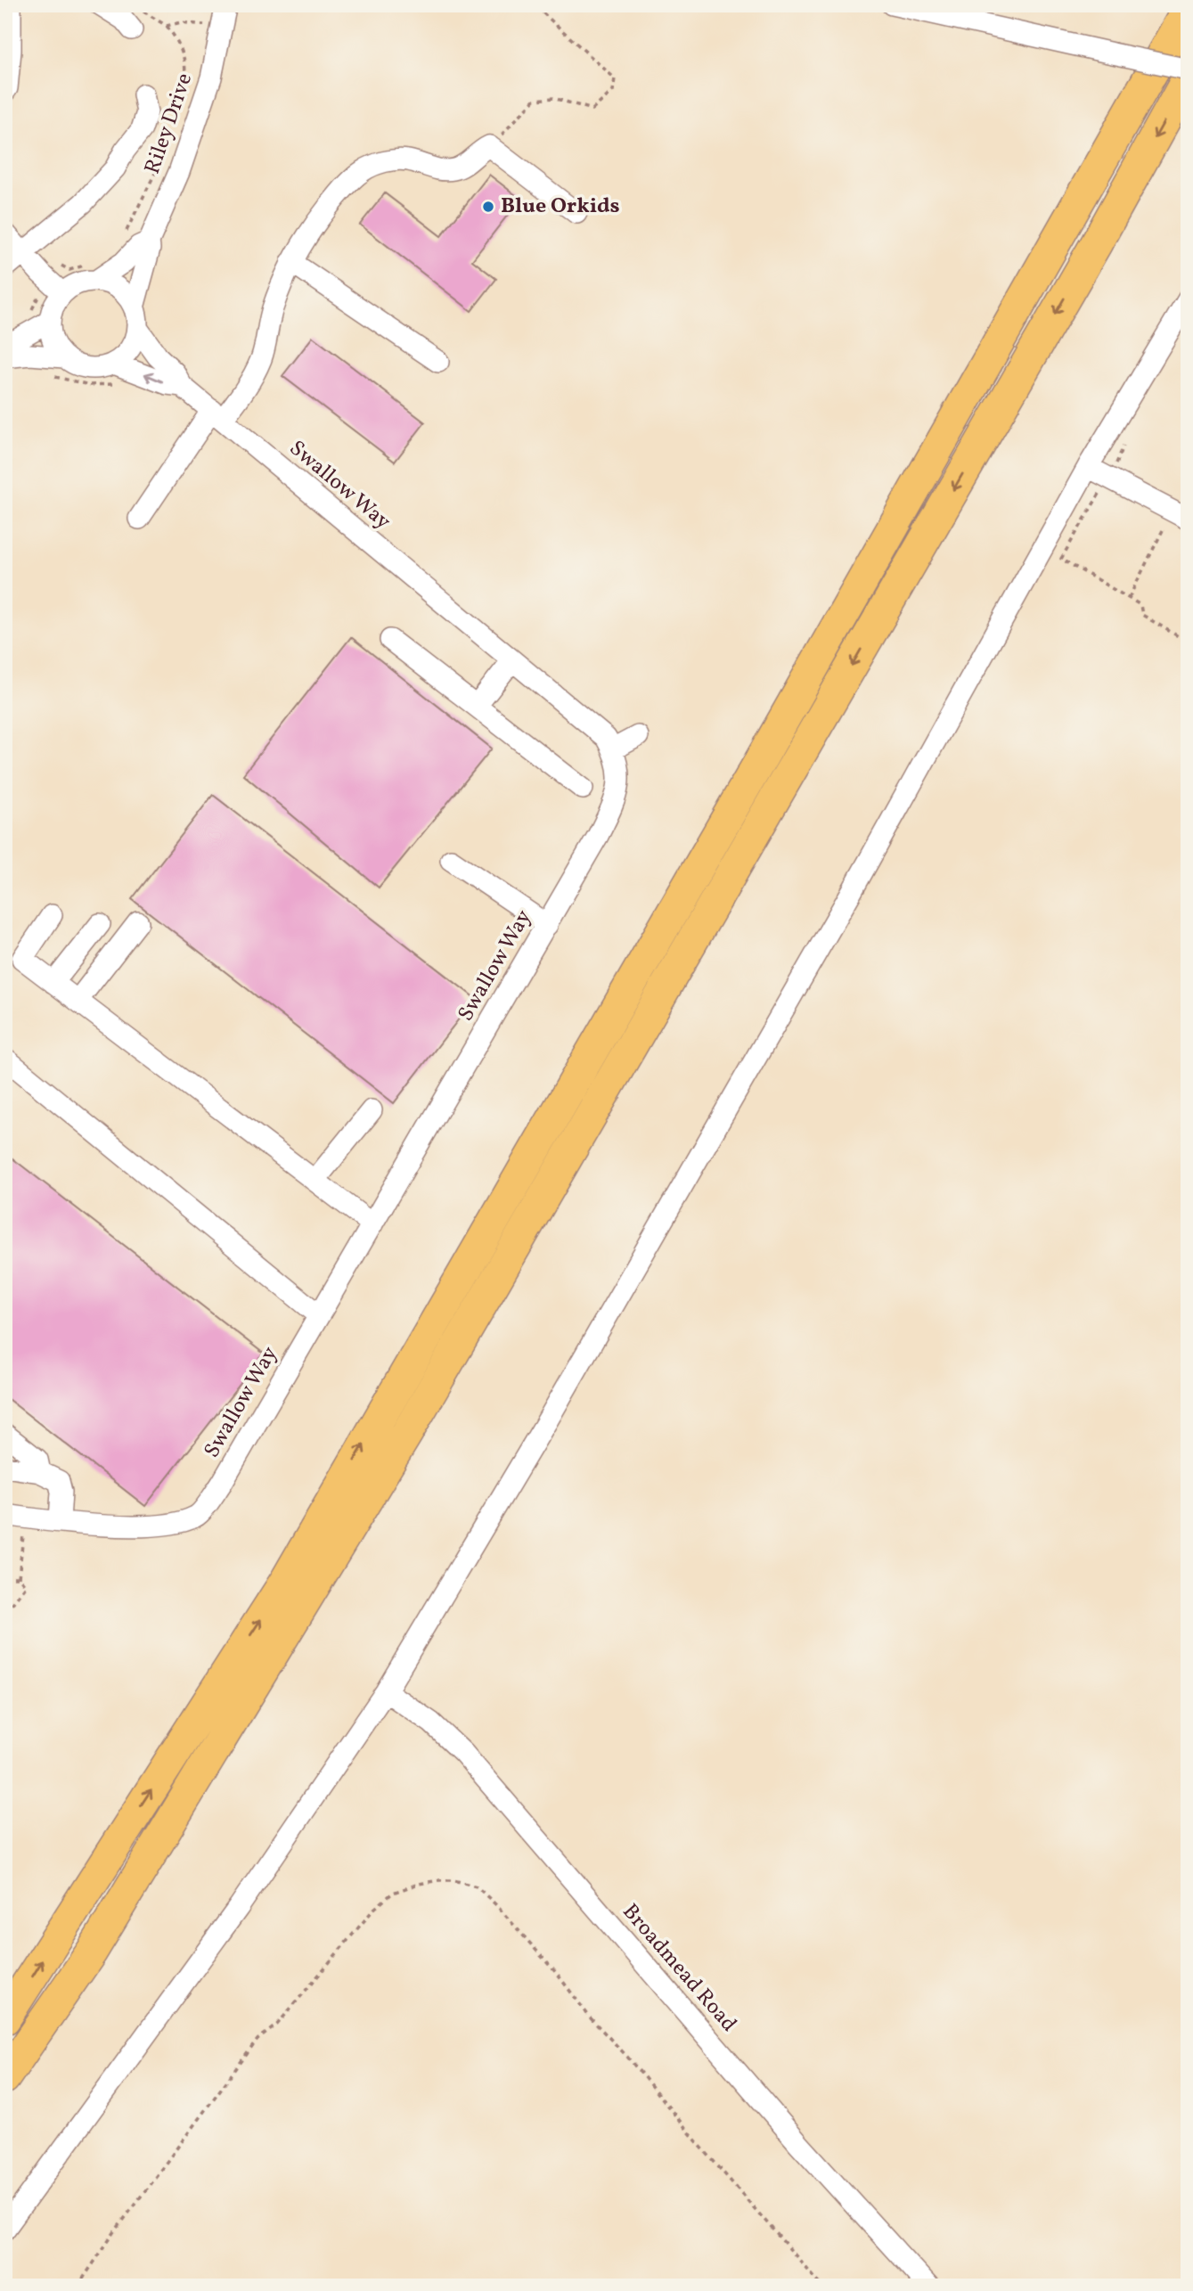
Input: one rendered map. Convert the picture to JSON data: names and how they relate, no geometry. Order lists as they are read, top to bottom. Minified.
{"streets":{"street":["Riley Drive","Swallow Way","Broadmead Road"]},"crossings":[["Riley Drive","Swallow Way"]],"places":["Blue Orkids"]}
